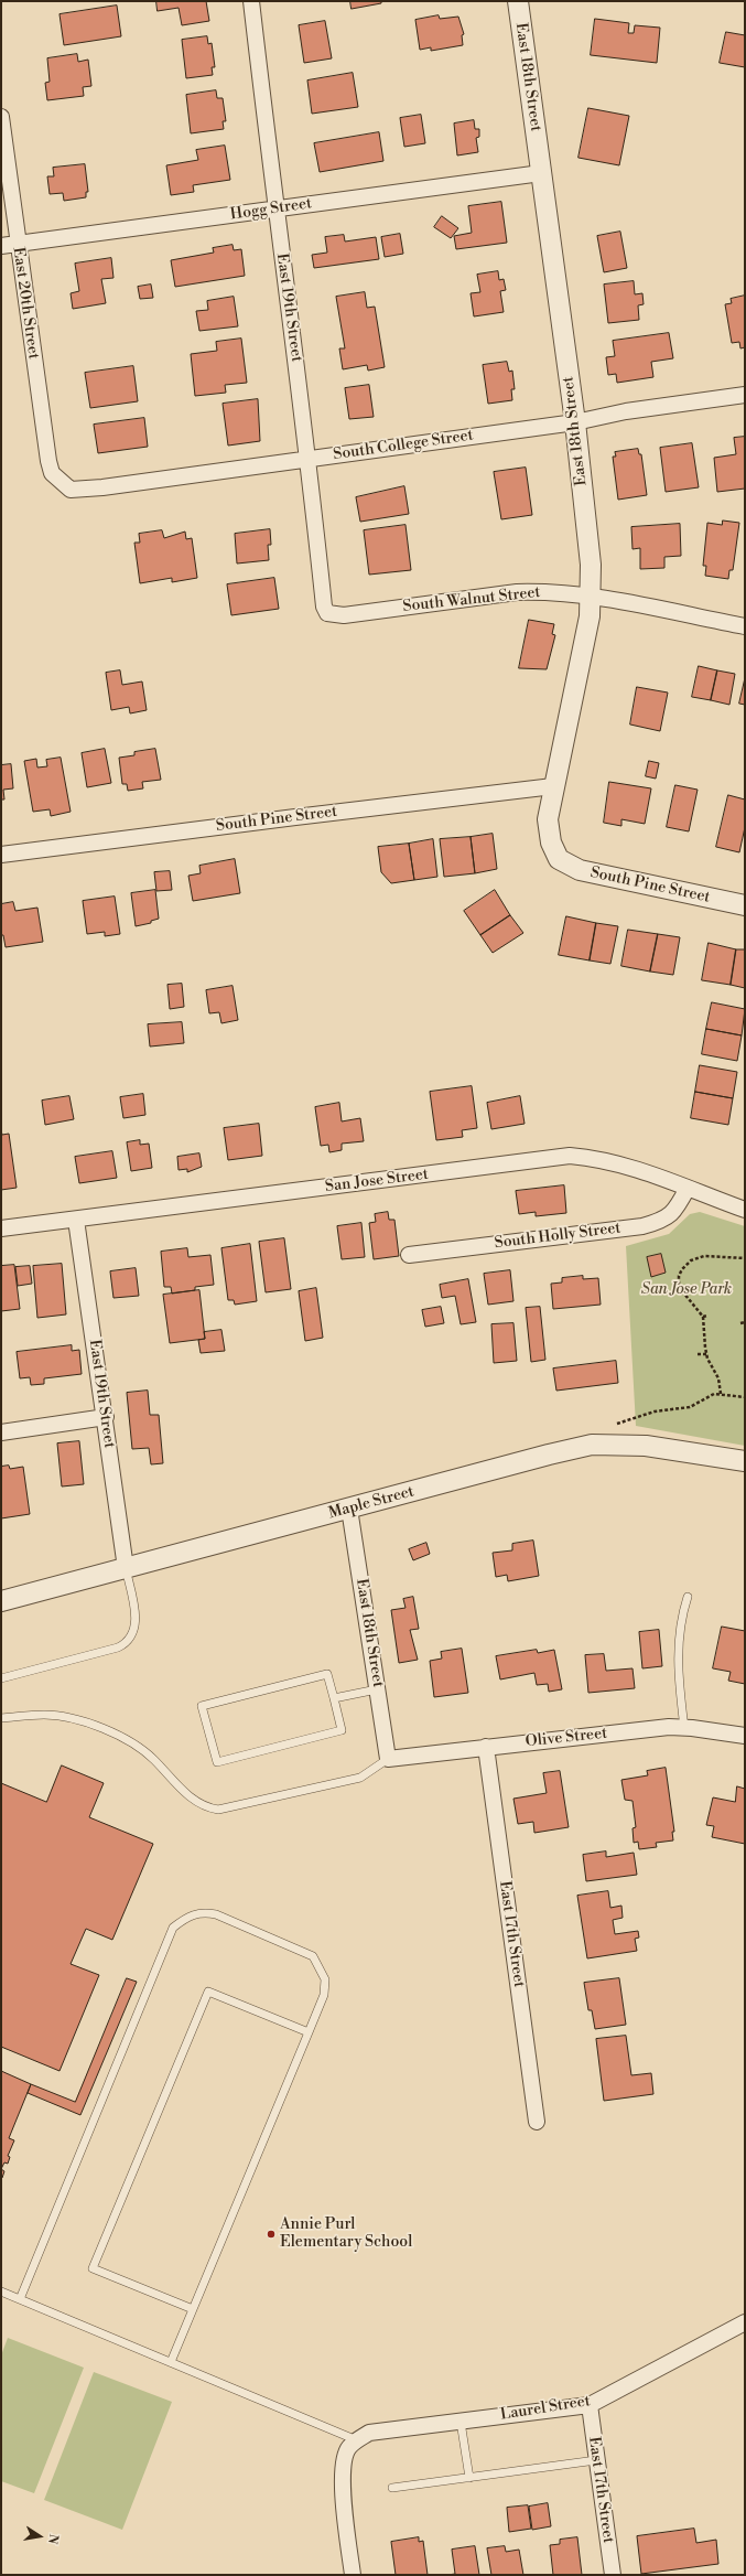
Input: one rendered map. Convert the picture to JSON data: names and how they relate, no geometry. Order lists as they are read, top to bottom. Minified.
{"streets":{"street":["East 18th Street","Hogg Street","East 20th Street","East 19th Street","South College Street","South Walnut Street","South Pine Street","San Jose Street","South Holly Street","Maple Street","Olive Street","East 17th Street","Laurel Street"]},"crossings":[["East 18th Street","Hogg Street"],["East 18th Street","South College Street"],["East 18th Street","South Walnut Street"],["East 18th Street","South Pine Street"],["East 18th Street","Maple Street"],["East 18th Street","Olive Street"],["Hogg Street","East 20th Street"],["Hogg Street","East 19th Street"],["East 20th Street","South College Street"],["East 19th Street","South College Street"],["East 19th Street","South Walnut Street"],["East 19th Street","San Jose Street"],["East 19th Street","Maple Street"],["San Jose Street","South Holly Street"],["Olive Street","East 17th Street"],["East 17th Street","Laurel Street"]],"parks":["San Jose Park"],"places":["Annie Purl Elementary School"],"north":"right"}
